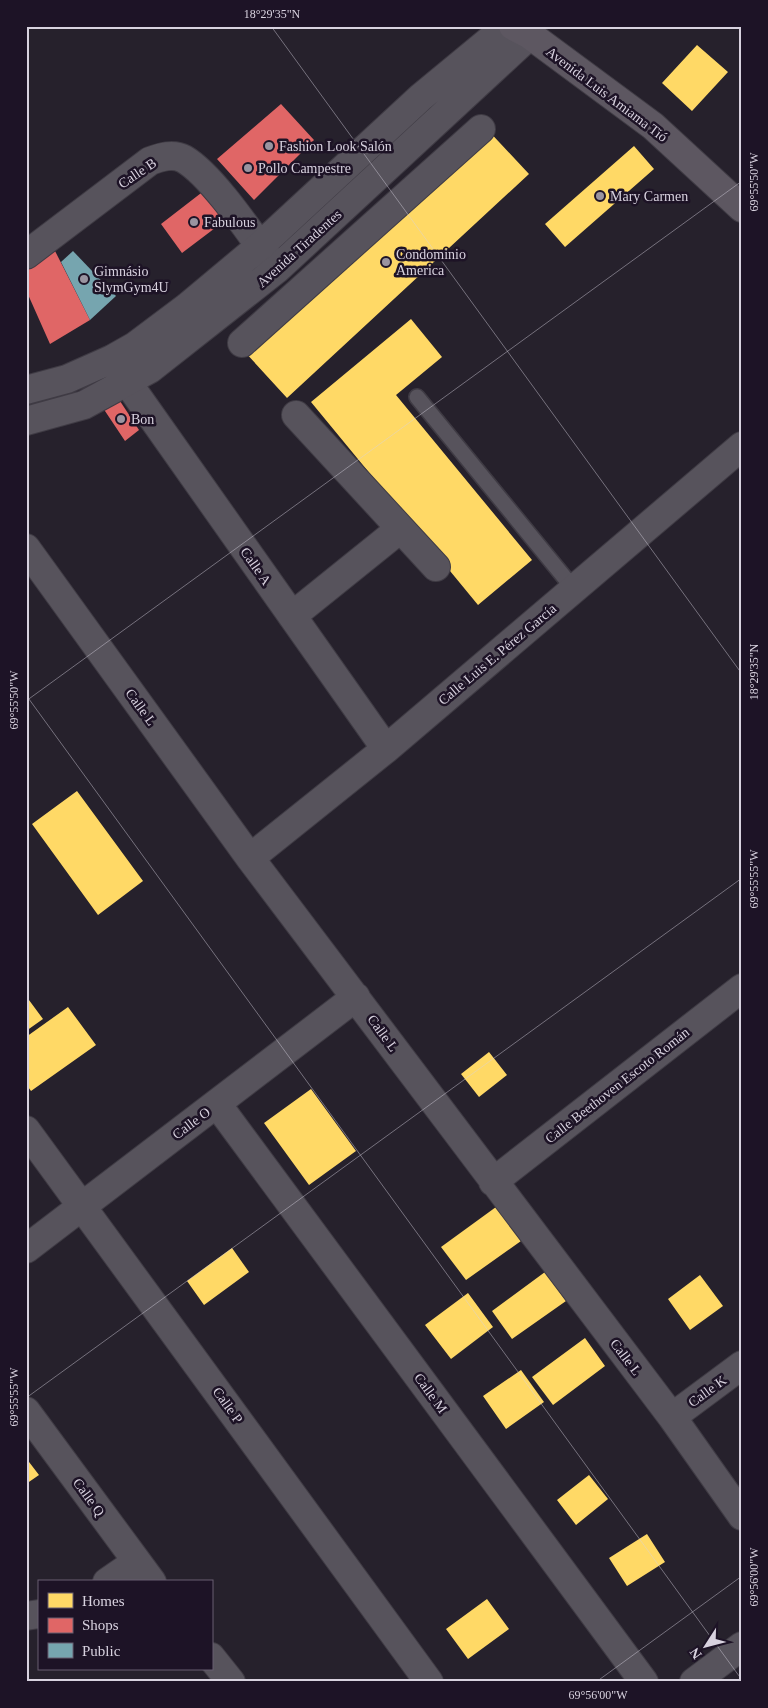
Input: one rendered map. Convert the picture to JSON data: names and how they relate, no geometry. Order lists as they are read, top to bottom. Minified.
{"streets":{"main road":["Avenida Luis Amiama Tió"],"street":["Calle B","Avenida Tiradentes","Calle A","Calle Luis E. Pérez García","Calle L","Calle Beethoven Escoto Román","Calle O","Calle K","Calle M","Calle P","Calle Q"]},"crossings":[["Avenida Luis Amiama Tió","Avenida Tiradentes"],["Calle B","Avenida Tiradentes"],["Avenida Tiradentes","Calle A"],["Calle A","Calle Luis E. Pérez García"],["Calle Luis E. Pérez García","Calle L"],["Calle L","Calle Beethoven Escoto Román"],["Calle L","Calle O"],["Calle L","Calle K"],["Calle O","Calle M"],["Calle O","Calle P"]],"places":["Fashion Look Salón","Pollo Campestre","Mary Carmen","Fabulous","Condominio America","Gimnásio SlymGym4U","Bon"],"legend":["Homes","Shops","Public"],"north":"bottom left","coordinates":["18°29'35\"N","69°55'50\"W","69°55'55\"W","69°56'00\"W"]}
